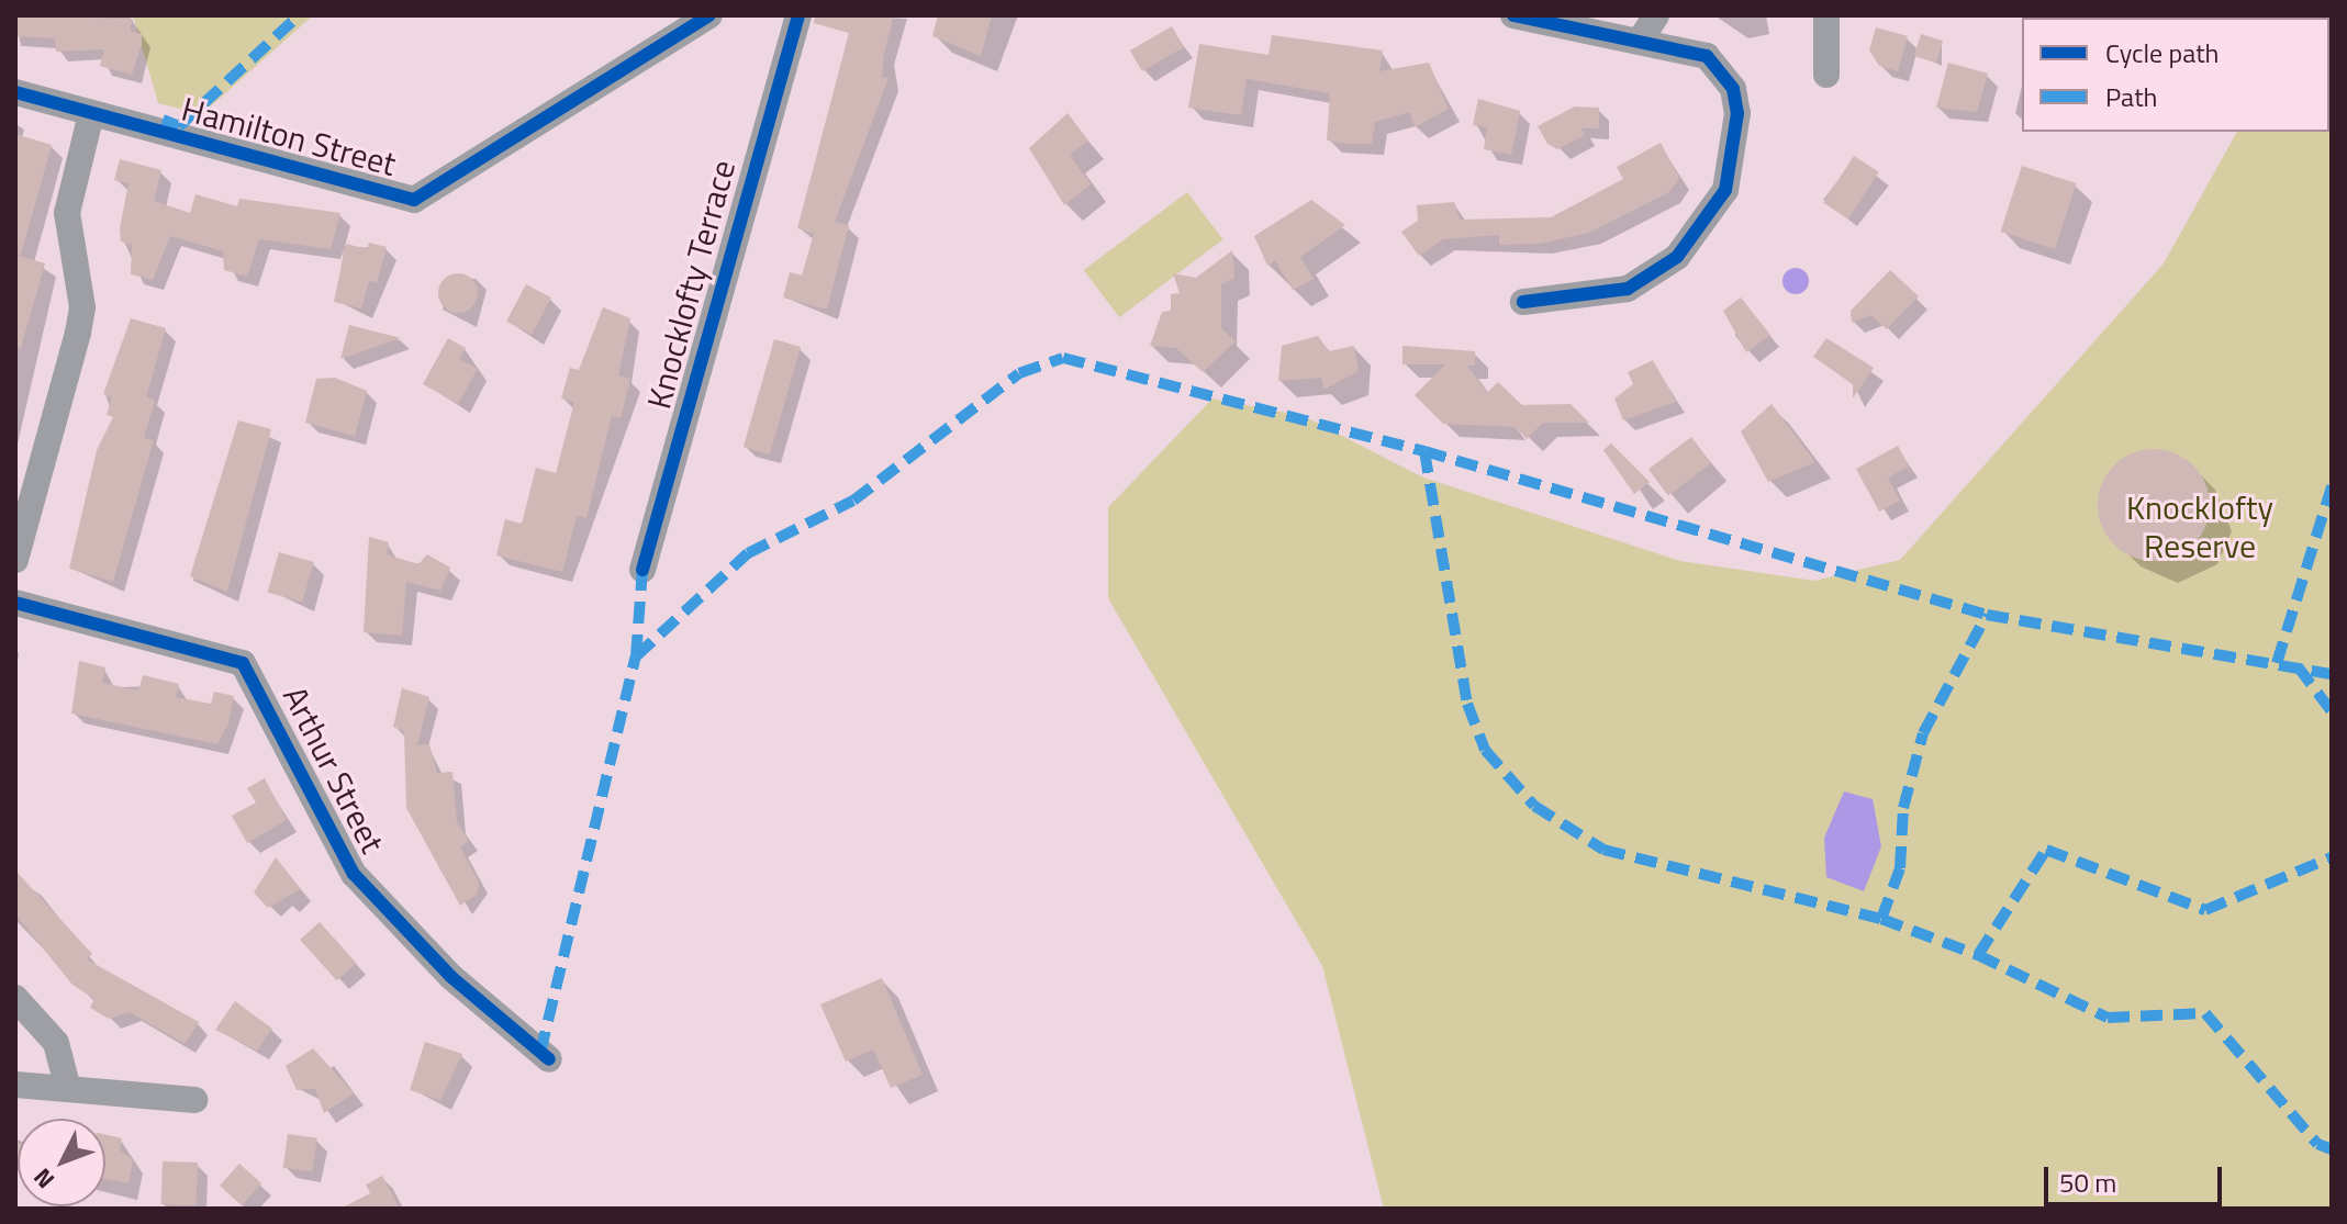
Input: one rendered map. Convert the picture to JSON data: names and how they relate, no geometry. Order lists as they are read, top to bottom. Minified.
{"streets":{"street":["Hamilton Street","Knocklofty Terrace","Arthur Street"]},"parks":["Knocklofty Reserve"],"legend":["Cycle path","Path"],"scale_bar":"50 m","north":"bottom left"}
